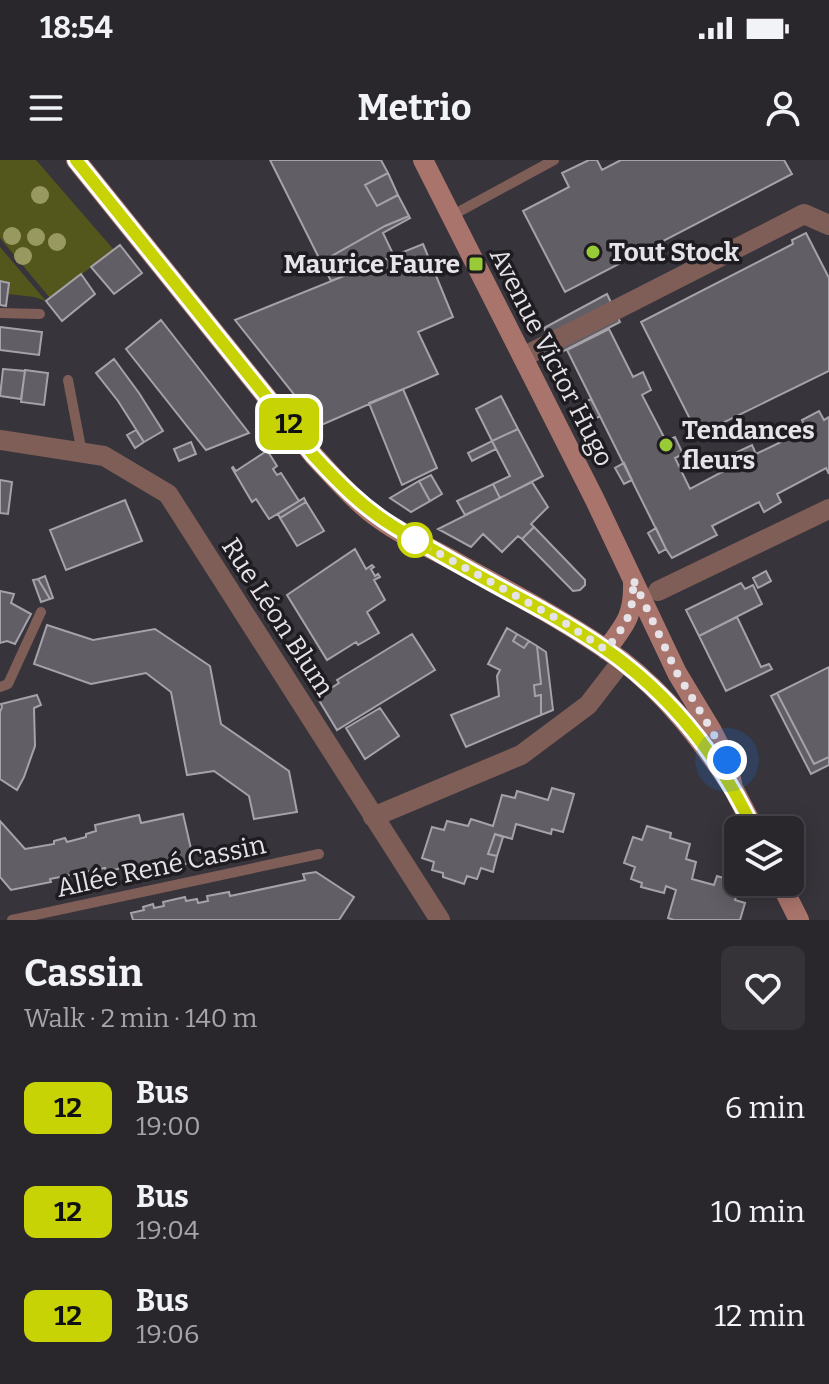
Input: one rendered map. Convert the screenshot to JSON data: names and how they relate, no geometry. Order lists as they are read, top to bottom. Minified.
{"streets":{"street":["Avenue Victor Hugo","Rue Léon Blum"],"lane":["Allée René Cassin"]},"places":{"other":["Tout Stock","Tendances fleurs"],"transit":["Maurice Faure"]},"lines":["bus line 12"],"page":{"status":"18:54","header":"Metrio","on_map":"12","heading":["Cassin","Walk · 2 min · 140 m"],"list":[{"mark":"12","name":"Bus","note":"19:00","value":"6 min"},{"mark":"12","name":"Bus","note":"19:04","value":"10 min"},{"mark":"12","name":"Bus","note":"19:06","value":"12 min"}]}}
